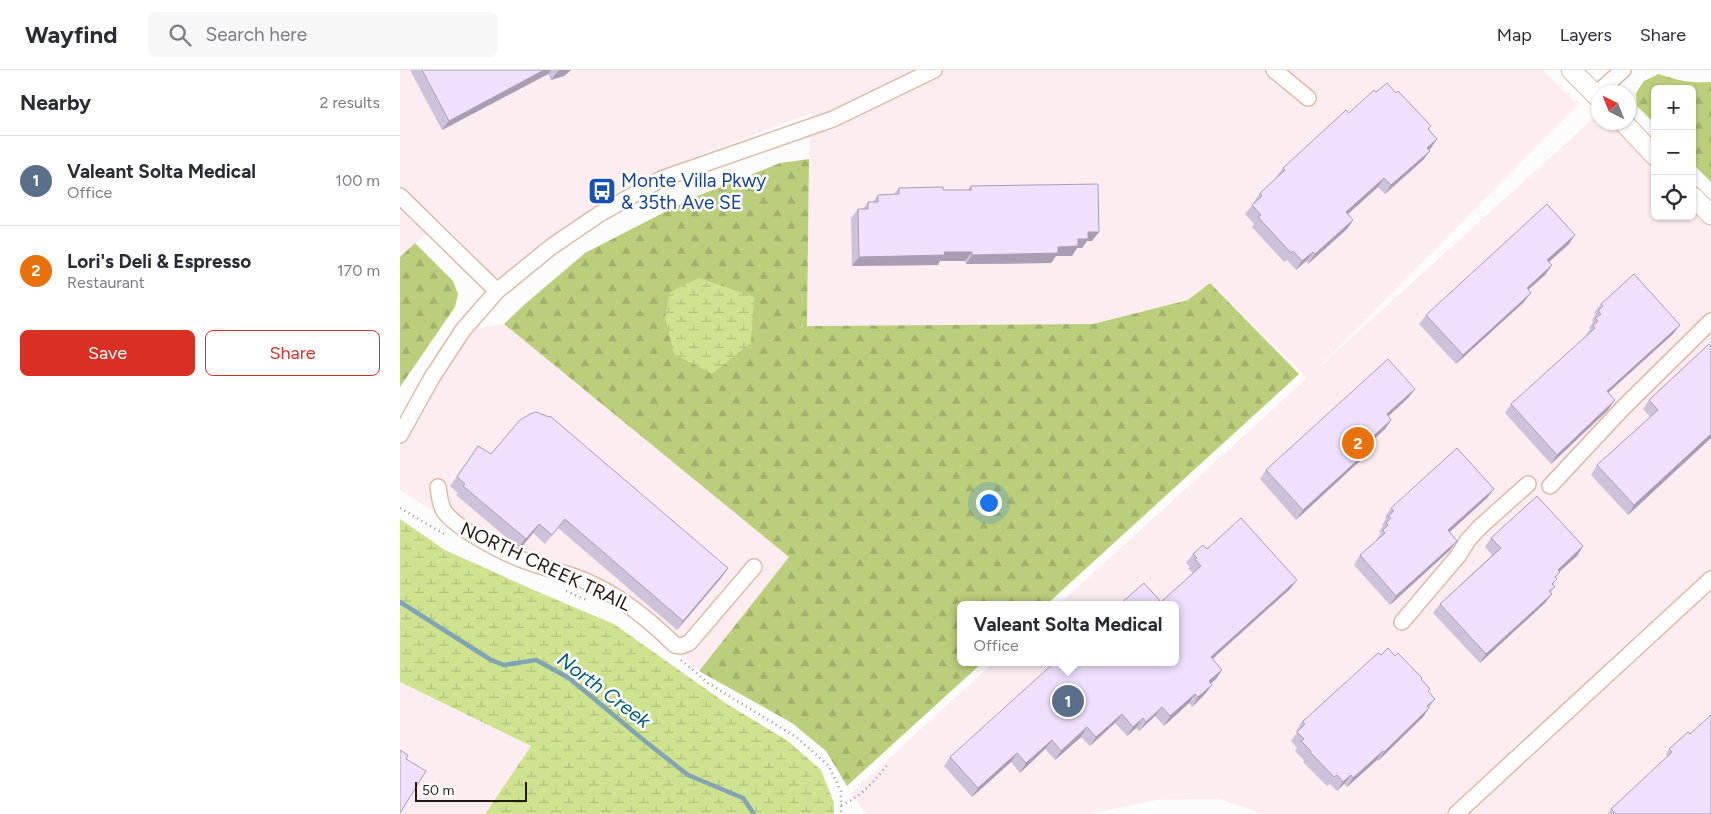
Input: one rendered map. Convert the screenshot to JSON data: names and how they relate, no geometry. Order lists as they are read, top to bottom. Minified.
{"streets":{"path":["NORTH CREEK TRAIL"]},"water":["North Creek"],"places":{"bus stop":["Monte Villa Pkwy & 35th Ave SE"]},"scale_bar":"50 m","north":"top left","page":{"header":"Wayfind","search":"Search here","nav":["Map","Layers","Share"],"heading":["Nearby","2 results"],"map_buttons":["+","−"],"list":[{"mark":"1","name":"Valeant Solta Medical","note":"Office","value":"100 m"},{"mark":"2","name":"Lori's Deli & Espresso","note":"Restaurant","value":"170 m"}],"buttons":["Save","Share"],"pins":["2","1"],"popup":["Valeant Solta Medical","Office"],"scale":"50 m"}}
